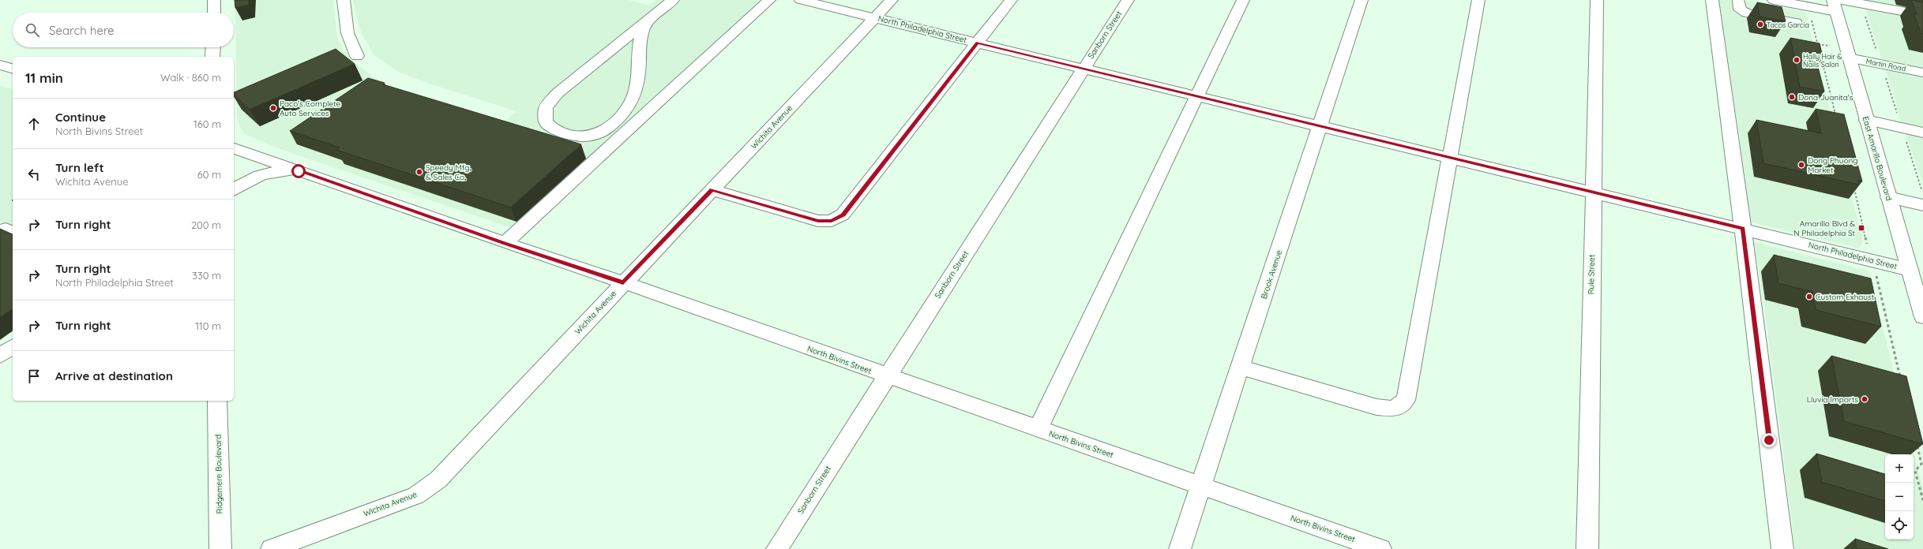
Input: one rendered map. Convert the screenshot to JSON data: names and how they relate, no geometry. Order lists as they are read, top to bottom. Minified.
{"streets":{"main road":["North Philadelphia Street","Sanborn Street","Martin Road","Wichita Avenue","East Amarillo Boulevard","Brook Avenue","Rule Street","North Bivins Street","Ridgemere Boulevard"]},"crossings":[["North Philadelphia Street","Sanborn Street"],["North Philadelphia Street","Wichita Avenue"],["North Philadelphia Street","East Amarillo Boulevard"],["North Philadelphia Street","Brook Avenue"],["North Philadelphia Street","Rule Street"],["Sanborn Street","North Bivins Street"],["Martin Road","East Amarillo Boulevard"],["Wichita Avenue","North Bivins Street"],["Brook Avenue","North Bivins Street"]],"places":{"other":["Tacos Garcia","Hally Hair & Nails Salon","Dona Juanita's","Paco's Complete Auto Services","Dong Phuong Market","Speedy Mfg. & Sales Co.","Custom Exhaust","Lluvia Imports"],"transit":["Amarillo Blvd & N Philadelphia St"]},"page":{"search":"Search here","heading":["11 min","Walk · 860 m"],"list":[["Continue","North Bivins Street","160 m"],["Turn left","Wichita Avenue","60 m"],["Turn right","200 m"],["Turn right","North Philadelphia Street","330 m"],["Turn right","110 m"],"Arrive at destination"],"map_buttons":["+","−"]}}
